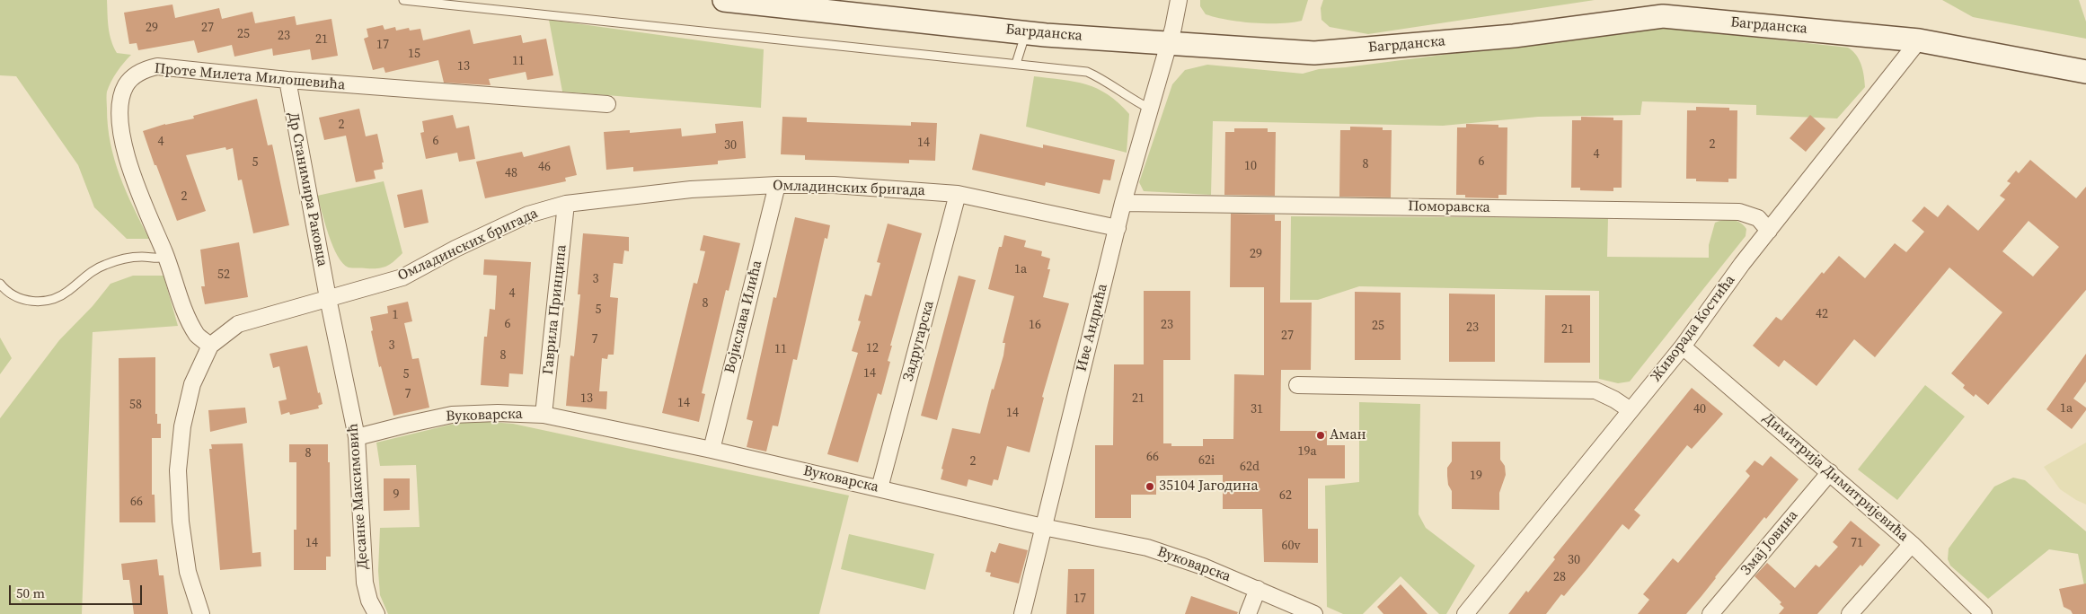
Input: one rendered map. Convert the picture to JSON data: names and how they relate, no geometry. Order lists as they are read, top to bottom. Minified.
{"streets":{"main road":["Багрданска"],"street":["Проте Милета Милошевића","Омладинских бригада","Др Станимира Раковца","Поморавска","Гаврила Принципа","Војислава Илића","Иве Андрића","Живорада Костића","Задругарска","Вуковарска","Димитрија Димитријевића","Десанке Максимовић","Змај Јовина"]},"crossings":[["Багрданска","Иве Андрића"],["Багрданска","Живорада Костића"],["Проте Милета Милошевића","Омладинских бригада"],["Проте Милета Милошевића","Др Станимира Раковца"],["Омладинских бригада","Др Станимира Раковца"],["Омладинских бригада","Гаврила Принципа"],["Омладинских бригада","Војислава Илића"],["Омладинских бригада","Иве Андрића"],["Омладинских бригада","Задругарска"],["Омладинских бригада","Десанке Максимовић"],["Др Станимира Раковца","Десанке Максимовић"],["Поморавска","Иве Андрића"],["Поморавска","Живорада Костића"],["Гаврила Принципа","Вуковарска"],["Војислава Илића","Вуковарска"],["Иве Андрића","Вуковарска"],["Живорада Костића","Димитрија Димитријевића"],["Задругарска","Вуковарска"],["Вуковарска","Десанке Максимовић"],["Димитрија Димитријевића","Змај Јовина"]],"places":["Аман","35104 Јагодина"],"house_numbers":["29","27","25","23","21","17","15","11","13","2","6","4","14","2","30","4","6","5","8","10","46","48","2","29","1a","52","3","4","8","5","42","1","6","16","23","25","23","21","27","7","3","12","11","8","14","5","7","13","21","14","58","1a","31","40","14","19a","8","66","62i","2","62d","19","9","62","66","14","71","60v","30","28","17"],"scale_bar":"50 m"}
